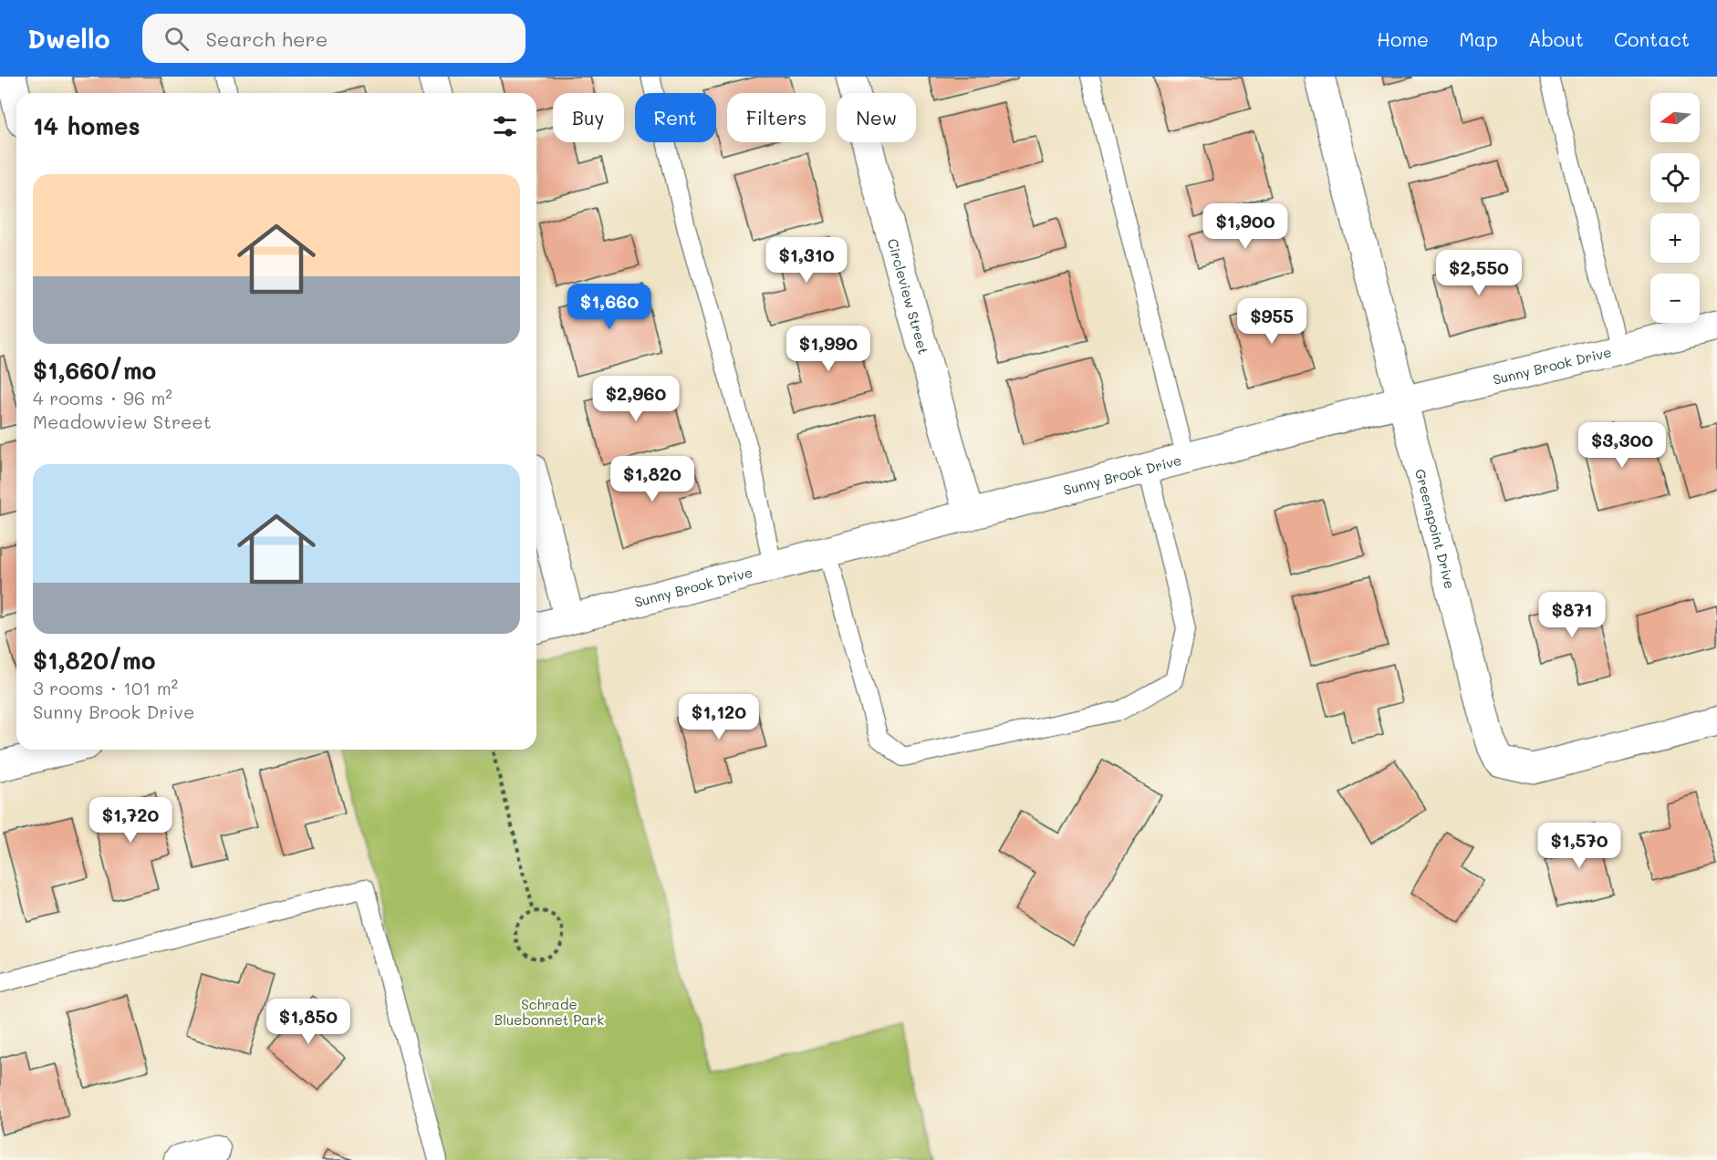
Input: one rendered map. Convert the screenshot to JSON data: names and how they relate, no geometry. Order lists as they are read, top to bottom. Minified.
{"streets":{"street":["Circleview Street","Sunny Brook Drive","Greenspoint Drive"]},"crossings":[["Circleview Street","Sunny Brook Drive"],["Sunny Brook Drive","Greenspoint Drive"]],"parks":["Schrade Bluebonnet Park"],"north":"left","page":{"header":"Dwello","search":"Search here","nav":["Home","Map","About","Contact"],"map_buttons":["+","−"],"chip":["Buy","Rent","Filters","New"],"heading":"14 homes","list":[{"name":"$1,660/mo","note":"4 rooms · 96 m² · Meadowview Street"},{"name":"$1,820/mo","note":"3 rooms · 101 m² · Sunny Brook Drive"}],"price":["$1,900","$1,310","$2,550","$1,660","$955","$1,990","$2,960","$3,300","$1,820","$871","$1,120","$1,720","$1,570","$1,850"]}}
